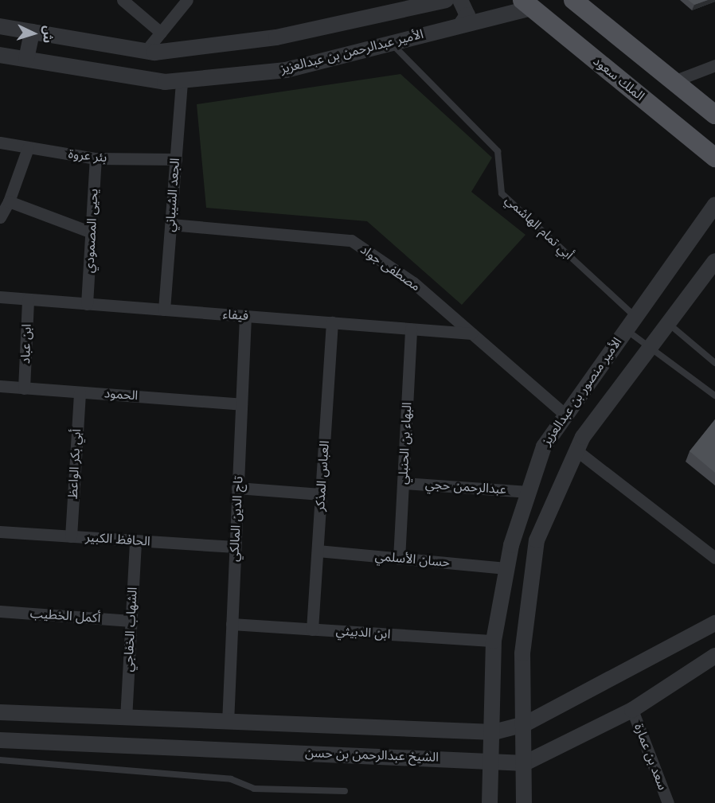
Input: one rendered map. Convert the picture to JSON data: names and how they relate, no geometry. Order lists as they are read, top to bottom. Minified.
{"streets":{"main road":["الملك سعود"],"street":["الأمير عبدالرحمن بن عبدالعزيز","بئر عروة","الجعد الشيباني","يحيى المصمودي","مصطفى جواد","فيفاء","ابن عباد","الأمير منصور بن عبدالعزيز","الحمود","البهاء بن الحنبلي","أبي بكر الواعظ","العباس المذكر","عبدالرحمن حجي","تاج الدين المالكي","الحافظ الكبير","حسان الأسلمي","أكمل الخطيب","الشهاب الخفاجي","ابن الدبيثي","الشيخ عبدالرحمن بن حسن","سعد بن عمارة"],"lane":["أبي تمام الهاشمي"]},"crossings":[["الأمير عبدالرحمن بن عبدالعزيز","الملك سعود"],["الأمير عبدالرحمن بن عبدالعزيز","الجعد الشيباني"],["الأمير عبدالرحمن بن عبدالعزيز","أبي تمام الهاشمي"],["بئر عروة","الجعد الشيباني"],["بئر عروة","يحيى المصمودي"],["الجعد الشيباني","مصطفى جواد"],["الجعد الشيباني","فيفاء"],["أبي تمام الهاشمي","الأمير منصور بن عبدالعزيز"],["يحيى المصمودي","فيفاء"],["مصطفى جواد","فيفاء"],["مصطفى جواد","الأمير منصور بن عبدالعزيز"],["فيفاء","ابن عباد"],["فيفاء","البهاء بن الحنبلي"],["فيفاء","العباس المذكر"],["فيفاء","تاج الدين المالكي"],["ابن عباد","الحمود"],["الأمير منصور بن عبدالعزيز","عبدالرحمن حجي"],["الأمير منصور بن عبدالعزيز","حسان الأسلمي"],["الأمير منصور بن عبدالعزيز","ابن الدبيثي"],["الأمير منصور بن عبدالعزيز","الشيخ عبدالرحمن بن حسن"],["الحمود","أبي بكر الواعظ"],["الحمود","تاج الدين المالكي"],["البهاء بن الحنبلي","عبدالرحمن حجي"],["البهاء بن الحنبلي","حسان الأسلمي"],["أبي بكر الواعظ","الحافظ الكبير"],["العباس المذكر","حسان الأسلمي"],["العباس المذكر","ابن الدبيثي"],["تاج الدين المالكي","الحافظ الكبير"],["تاج الدين المالكي","ابن الدبيثي"],["الحافظ الكبير","الشهاب الخفاجي"],["أكمل الخطيب","الشهاب الخفاجي"]],"north":"right"}
